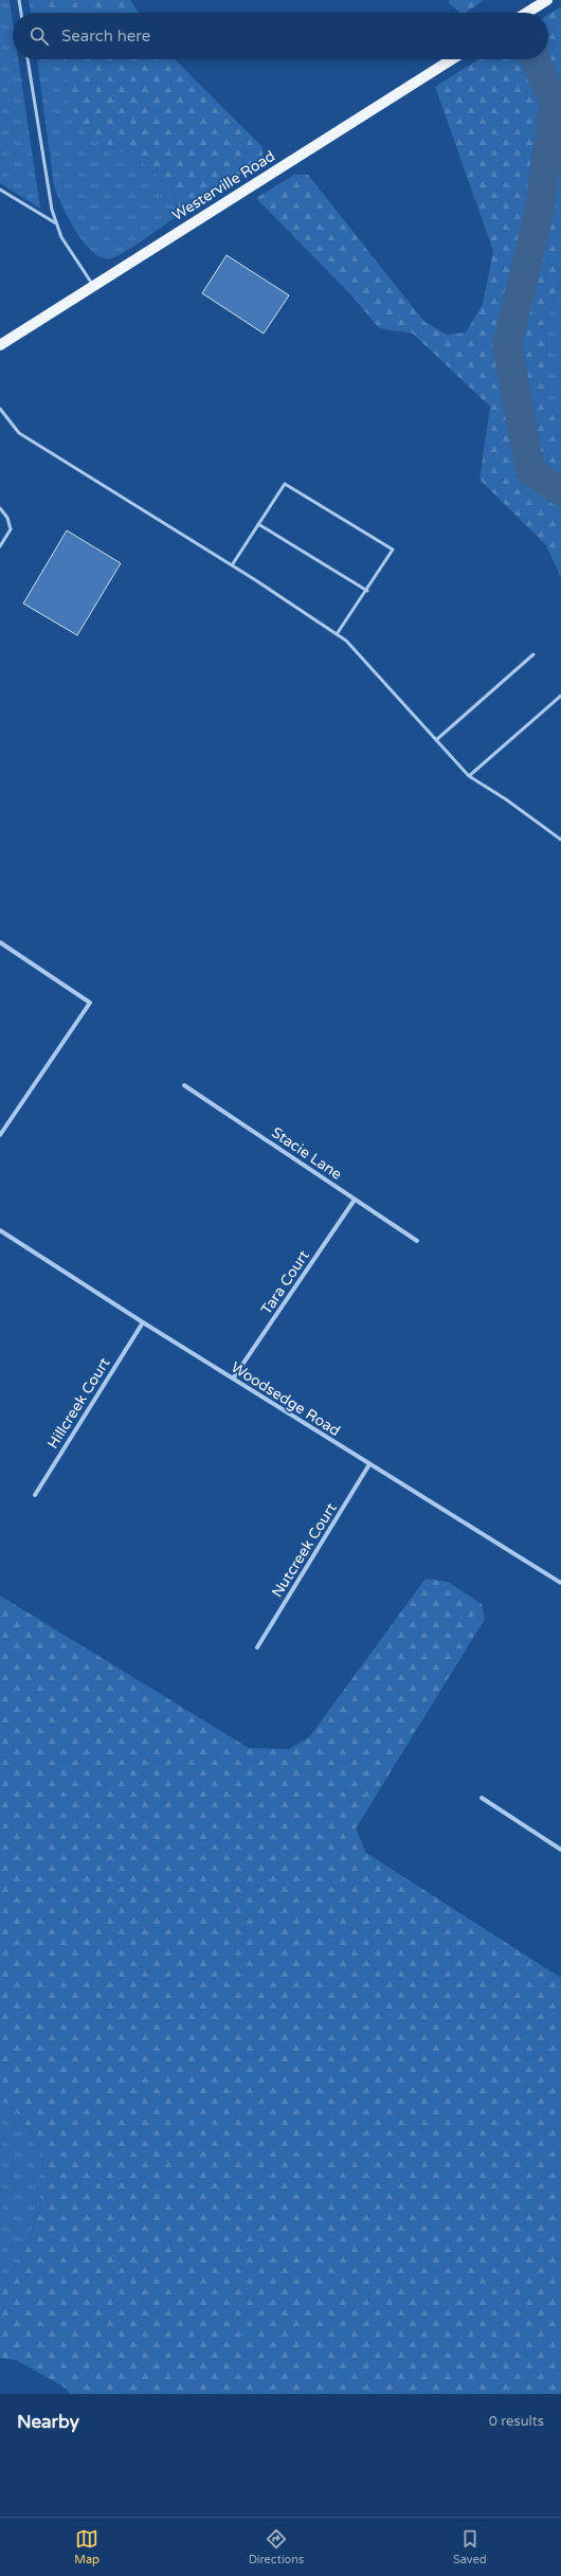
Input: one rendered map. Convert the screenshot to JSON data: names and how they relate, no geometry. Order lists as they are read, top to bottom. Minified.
{"streets":{"main road":["Westerville Road"],"street":["Stacie Lane","Tara Court","Woodsedge Road","Hillcreek Court","Nutcreek Court"]},"crossings":[["Stacie Lane","Tara Court"],["Tara Court","Woodsedge Road"],["Woodsedge Road","Hillcreek Court"],["Woodsedge Road","Nutcreek Court"]],"page":{"search":"Search here","heading":["Nearby","0 results"],"nav":["Map","Directions","Saved"]}}
